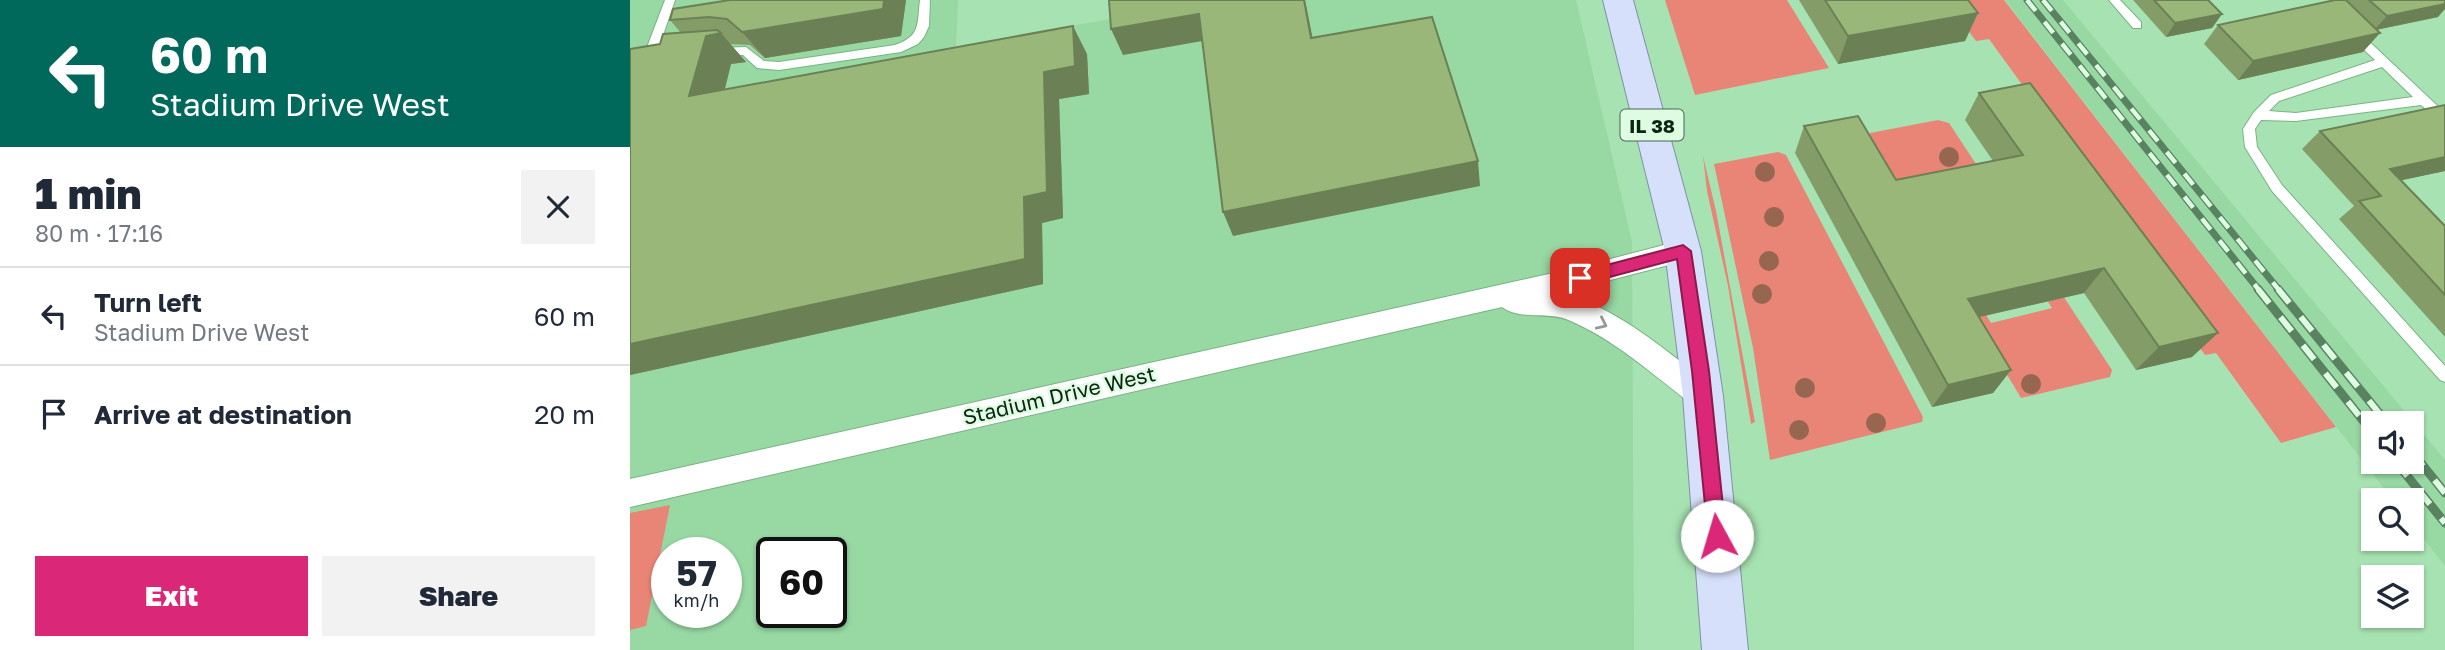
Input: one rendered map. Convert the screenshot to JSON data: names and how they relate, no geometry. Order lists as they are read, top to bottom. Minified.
{"streets":{"main road":["IL 38"],"street":["Stadium Drive West"]},"crossings":[["IL 38","Stadium Drive West"]],"page":{"turn":["60 m","Stadium Drive West"],"heading":["1 min","80 m · 17:16"],"list":[{"name":"Turn left","note":"Stadium Drive West","value":"60 m"},{"name":"Arrive at destination","value":"20 m"}],"speed":"57 km/h","limit":"60","buttons":["Exit","Share"]}}
